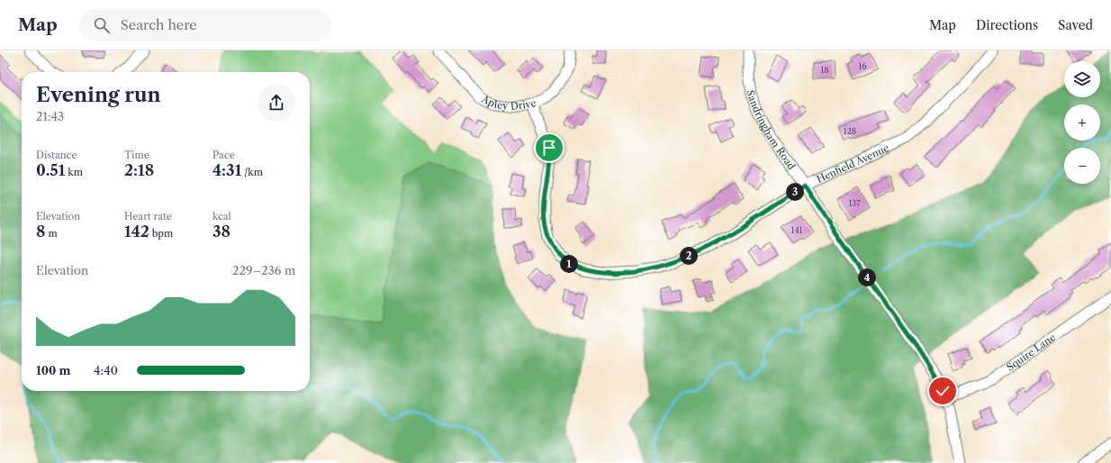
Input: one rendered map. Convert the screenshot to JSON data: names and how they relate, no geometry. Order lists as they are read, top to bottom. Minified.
{"streets":{"street":["Apley Drive","Sandringham Road","Henfield Avenue","Squire Lane"]},"crossings":[["Apley Drive","Henfield Avenue"],["Sandringham Road","Henfield Avenue"],["Sandringham Road","Squire Lane"]],"house_numbers":["16","18","128","137","141"],"page":{"header":"Map","search":"Search here","nav":["Map","Directions","Saved"],"map_buttons":["+","−"],"heading":["Evening run","21:43"],"stats":[["Distance","0.51 km"],["Time","2:18"],["Pace","4:31 /km"],["Elevation","8 m"],["Heart rate","142 bpm"],["kcal","38"]],"pins":["3","2","1","4"],"chart":["Elevation","229–236 m"],"list":[{"name":"100 m","note":"4:40"}]}}
